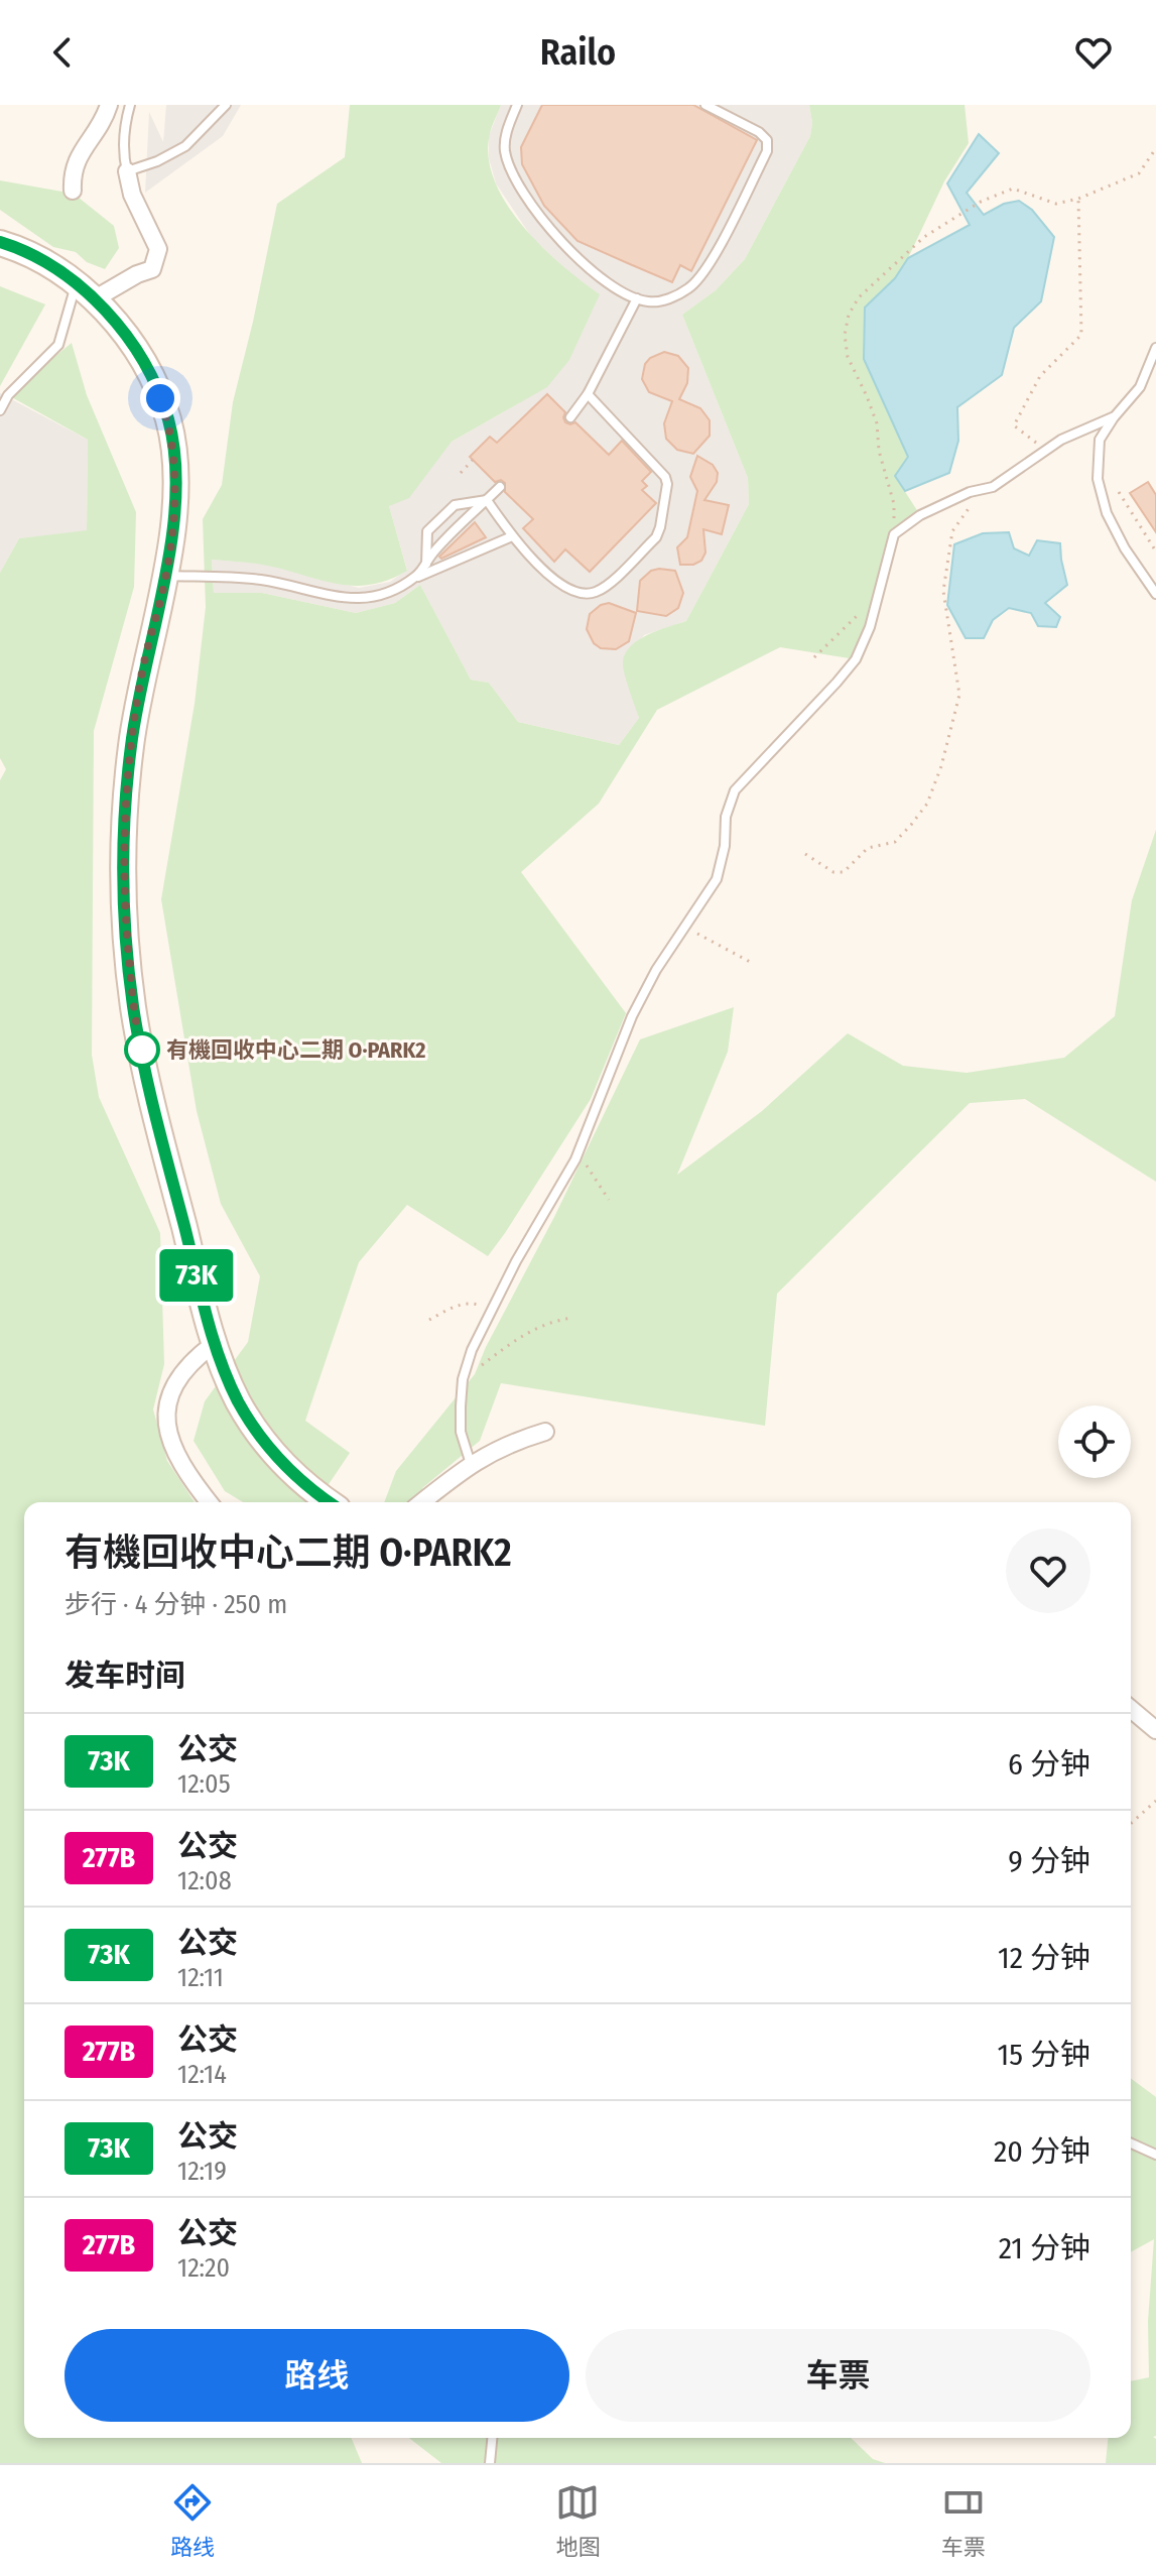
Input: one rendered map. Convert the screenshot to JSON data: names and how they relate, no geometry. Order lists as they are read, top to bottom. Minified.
{"places":["有機回收中心二期 O·PARK2"],"lines":["bus line 73K"],"page":{"header":"Railo","on_map":"73K","heading":[["有機回收中心二期 O·PARK2","步行 · 4 分钟 · 250 m"],"发车时间"],"list":[{"mark":"73K","name":"公交","note":"12:05","value":"6 分钟"},{"mark":"277B","name":"公交","note":"12:08","value":"9 分钟"},{"mark":"73K","name":"公交","note":"12:11","value":"12 分钟"},{"mark":"277B","name":"公交","note":"12:14","value":"15 分钟"},{"mark":"73K","name":"公交","note":"12:19","value":"20 分钟"},{"mark":"277B","name":"公交","note":"12:20","value":"21 分钟"}],"buttons":["路线","车票"],"tabs":["路线","地图","车票"]}}
